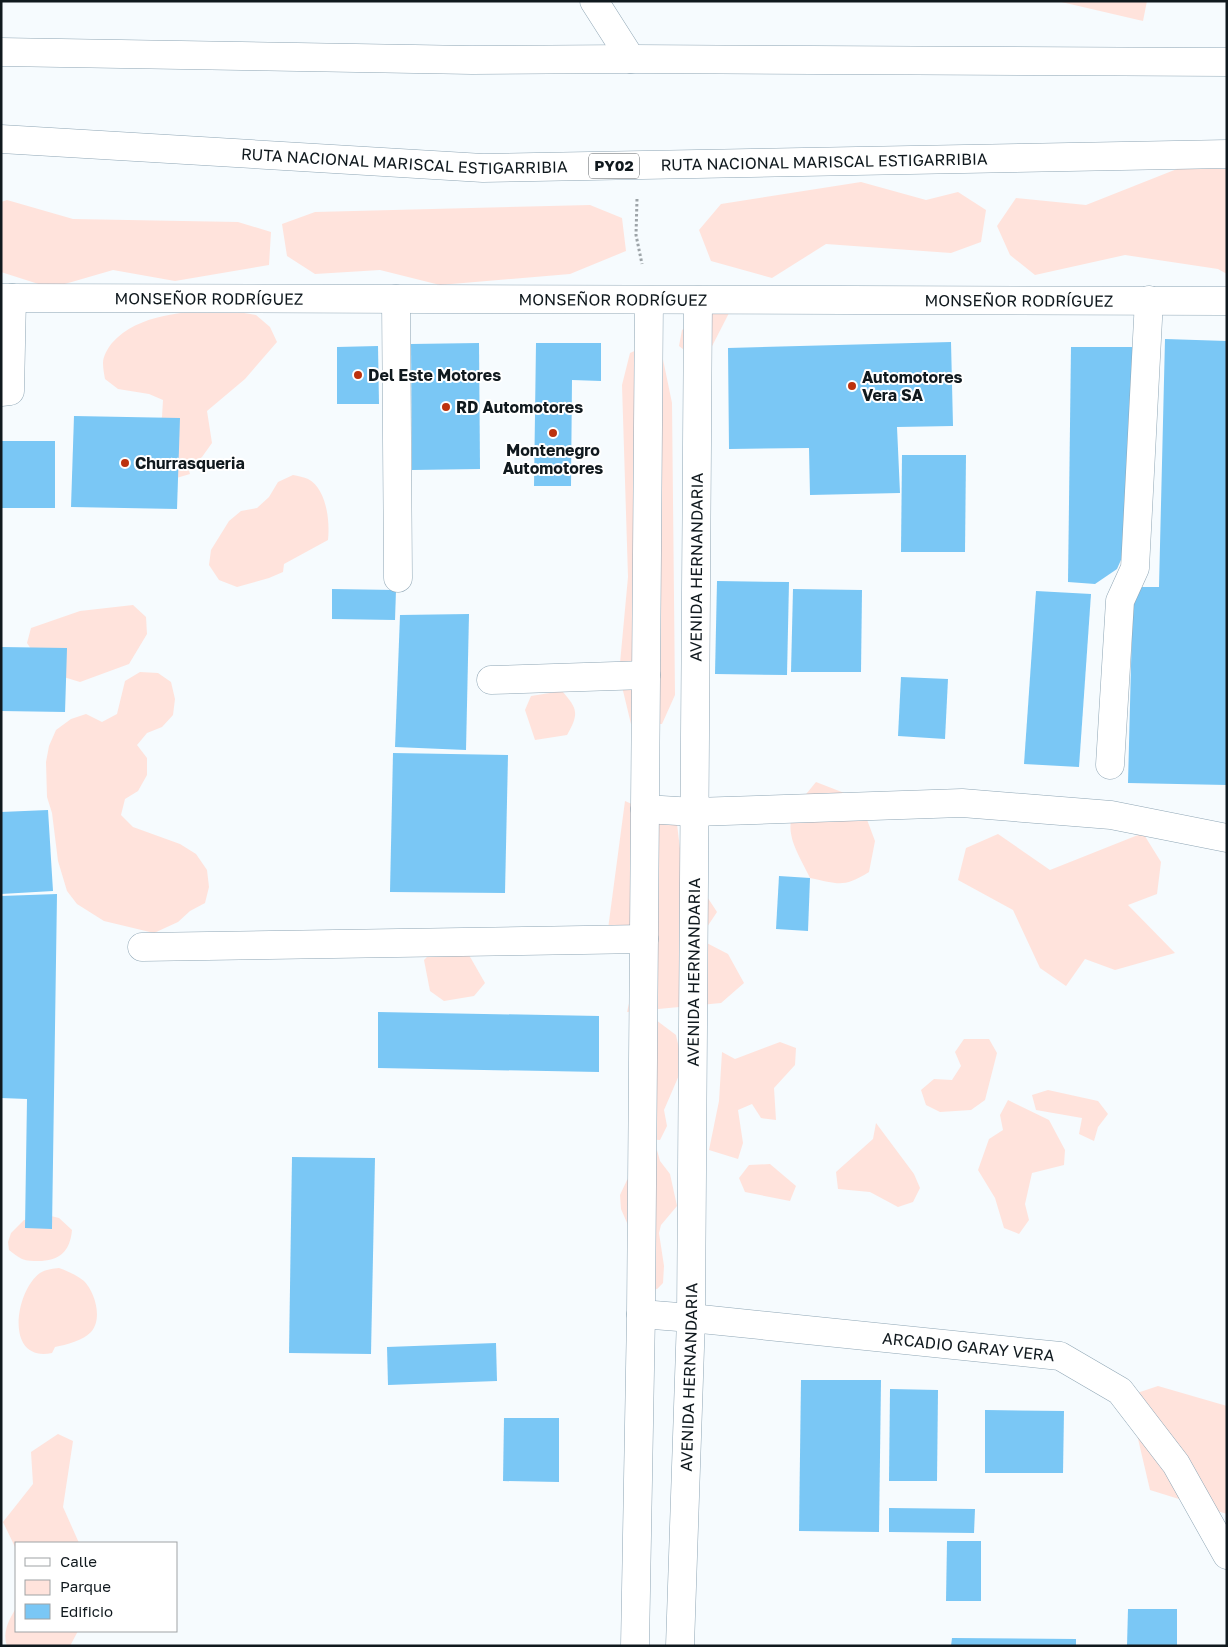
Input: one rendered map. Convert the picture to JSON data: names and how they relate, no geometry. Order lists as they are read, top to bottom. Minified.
{"streets":{"main road":["RUTA NACIONAL MARISCAL ESTIGARRIBIA","PY02","MONSEÑOR RODRÍGUEZ","AVENIDA HERNANDARIA","ARCADIO GARAY VERA"]},"crossings":[["MONSEÑOR RODRÍGUEZ","AVENIDA HERNANDARIA"],["AVENIDA HERNANDARIA","ARCADIO GARAY VERA"]],"places":["Del Este Motores","Automotores Vera SA","RD Automotores","Montenegro Automotores","Churrasqueria"],"legend":["Calle","Parque","Edificio"]}
